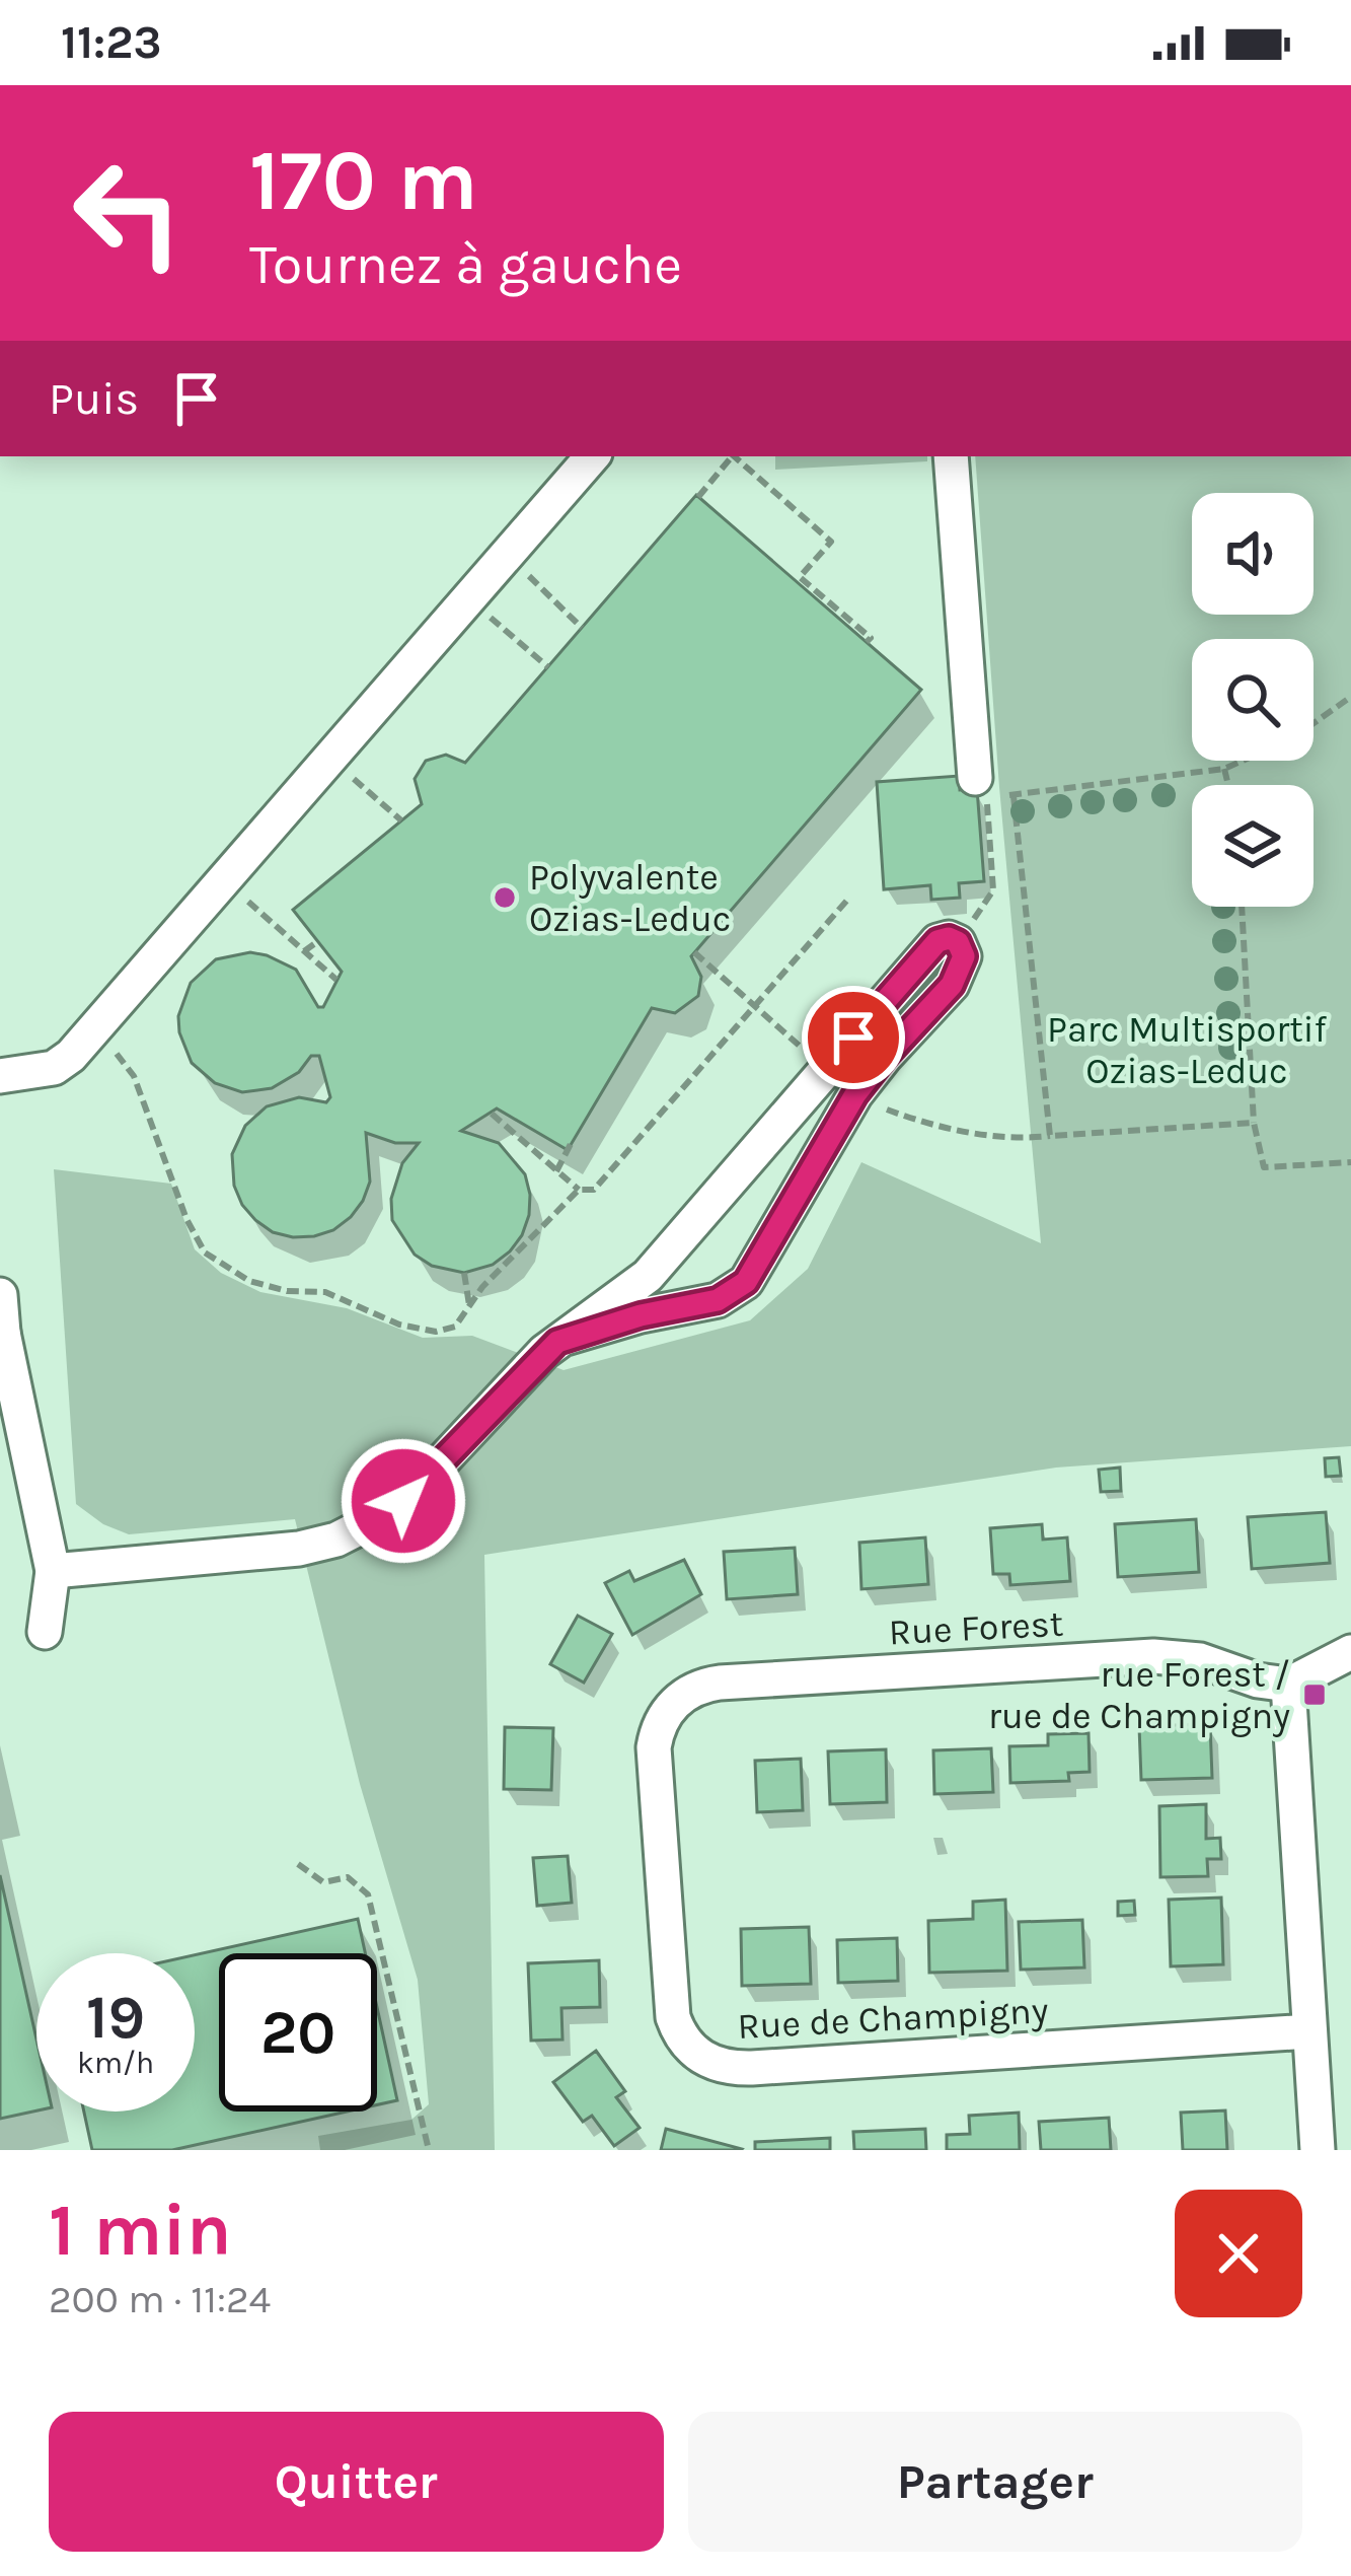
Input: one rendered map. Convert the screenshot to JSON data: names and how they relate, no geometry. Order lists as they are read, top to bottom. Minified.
{"streets":{"street":["Rue Forest","Rue de Champigny"]},"crossings":[["Rue Forest","Rue de Champigny"]],"parks":["Parc Multisportif Ozias-Leduc"],"places":{"other":["Polyvalente Ozias-Leduc"],"transit":["rue Forest / rue de Champigny"]},"page":{"status":"11:23","turn":["170 m","Tournez à gauche"],"then":"Puis","speed":"19 km/h","limit":"20","heading":["1 min","200 m · 11:24"],"buttons":["Quitter","Partager"]}}
